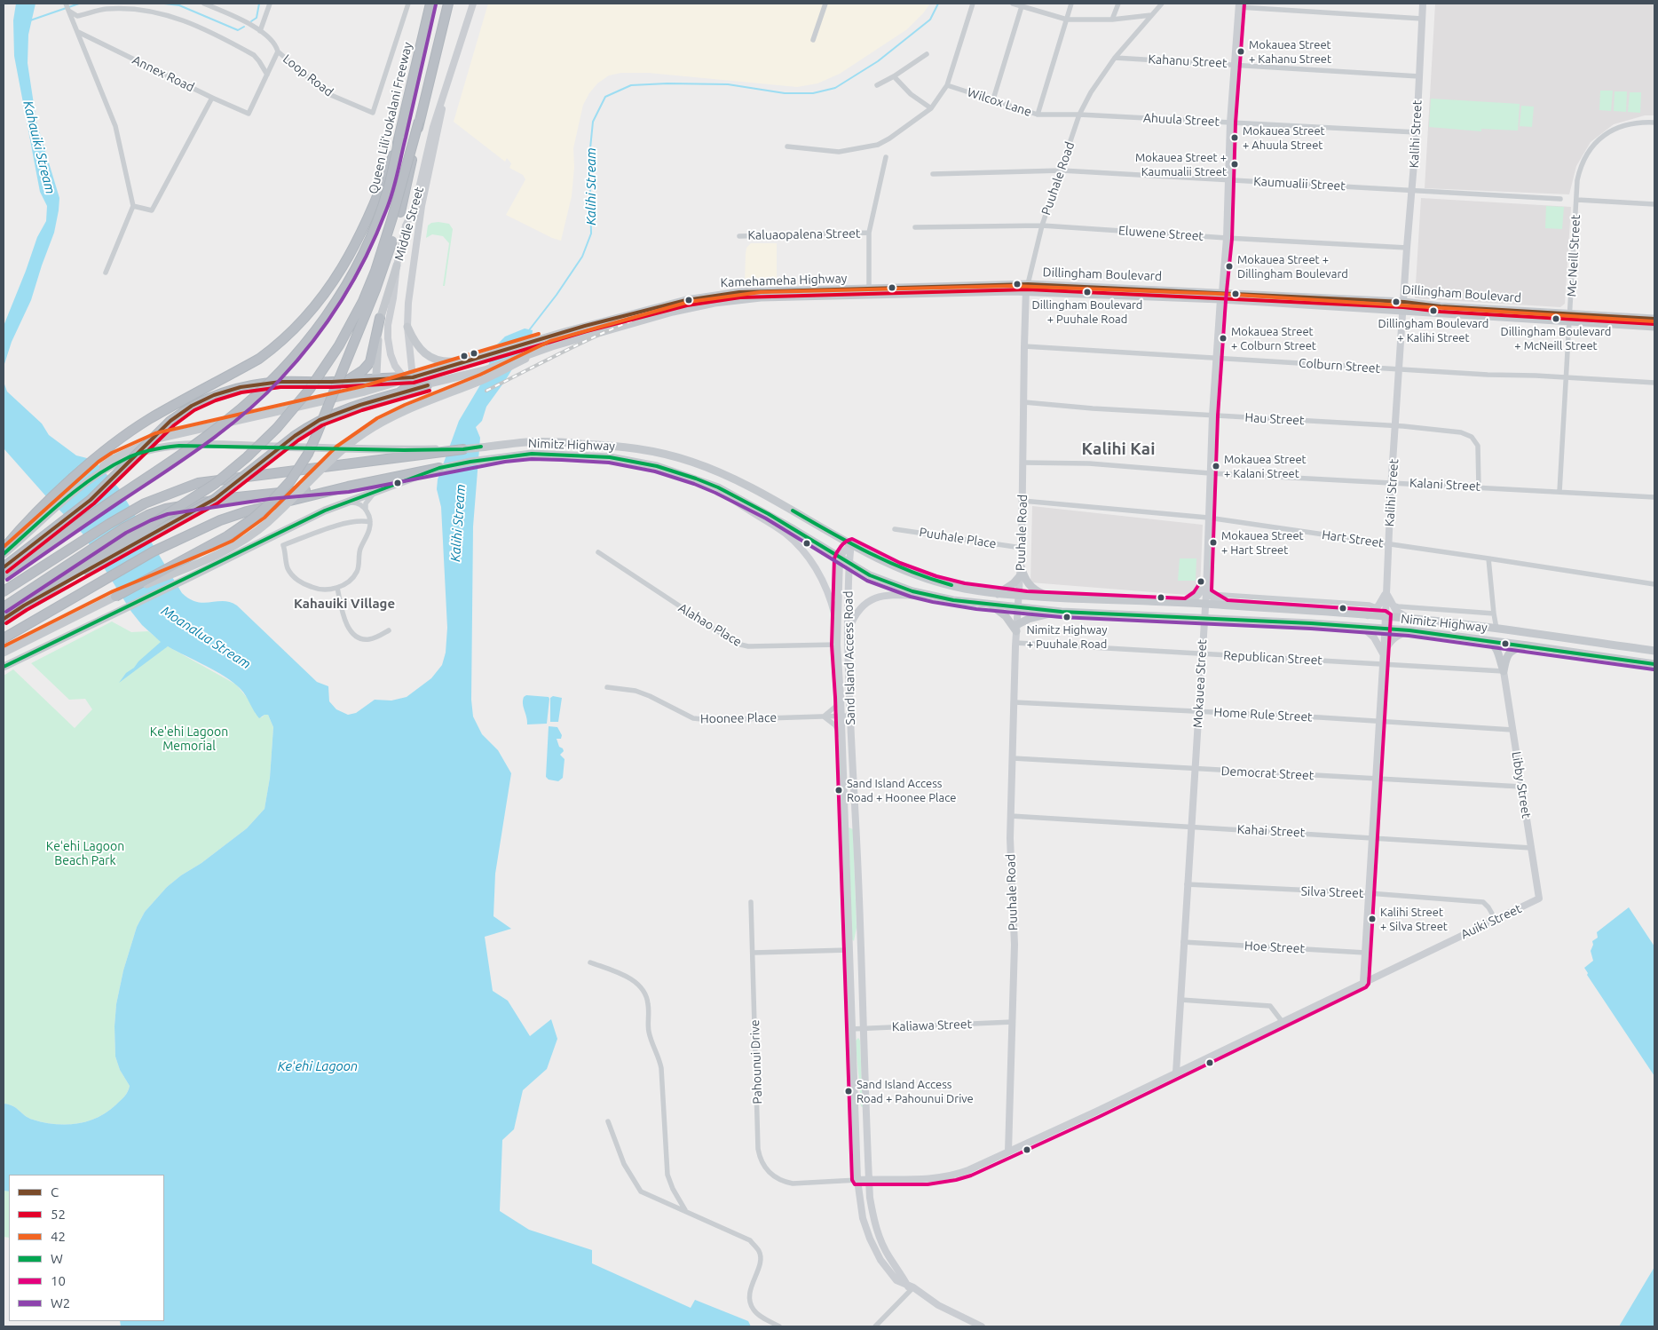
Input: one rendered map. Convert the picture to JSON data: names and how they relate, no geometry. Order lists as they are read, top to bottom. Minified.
{"streets":{"highway":["Queen Liliʻuokalani Freeway"],"main road":["Kalihi Street","Puuhale Road","Middle Street","Dillingham Boulevard","Kamehameha Highway","Nimitz Highway","Sand Island Access Road","Mokauea Street","Libby Street","Auiki Street"],"street":["Kahanu Street","Annex Road","Loop Road","Wilcox Lane","Ahuula Street","Kaumualii Street","Eluwene Street","Kaluaopalena Street","Mc Neill Street","Colburn Street","Hau Street","Kalani Street","Puuhale Place","Hart Street","Alahao Place","Republican Street","Home Rule Street","Hoonee Place","Democrat Street","Kahai Street","Silva Street","Hoe Street","Kaliawa Street","Pahounui Drive"]},"crossings":[["Kahanu Street","Kalihi Street"],["Kahanu Street","Puuhale Road"],["Kahanu Street","Mokauea Street"],["Wilcox Lane","Ahuula Street"],["Wilcox Lane","Puuhale Road"],["Ahuula Street","Kalihi Street"],["Ahuula Street","Puuhale Road"],["Ahuula Street","Mokauea Street"],["Kalihi Street","Kaumualii Street"],["Kalihi Street","Eluwene Street"],["Kalihi Street","Dillingham Boulevard"],["Kalihi Street","Colburn Street"],["Kalihi Street","Hau Street"],["Kalihi Street","Nimitz Highway"],["Kalihi Street","Kalani Street"],["Kalihi Street","Hart Street"],["Kalihi Street","Republican Street"],["Kalihi Street","Home Rule Street"],["Kalihi Street","Democrat Street"],["Kalihi Street","Kahai Street"],["Kalihi Street","Silva Street"],["Kalihi Street","Auiki Street"],["Kalihi Street","Hoe Street"],["Puuhale Road","Kaumualii Street"],["Puuhale Road","Eluwene Street"],["Puuhale Road","Dillingham Boulevard"],["Puuhale Road","Kamehameha Highway"],["Puuhale Road","Colburn Street"],["Puuhale Road","Hau Street"],["Puuhale Road","Nimitz Highway"],["Puuhale Road","Kalani Street"],["Puuhale Road","Puuhale Place"],["Puuhale Road","Hart Street"],["Puuhale Road","Republican Street"],["Puuhale Road","Home Rule Street"],["Puuhale Road","Democrat Street"],["Puuhale Road","Kahai Street"],["Puuhale Road","Auiki Street"],["Puuhale Road","Kaliawa Street"],["Kaumualii Street","Mokauea Street"],["Eluwene Street","Mokauea Street"],["Mc Neill Street","Dillingham Boulevard"],["Mc Neill Street","Colburn Street"],["Mc Neill Street","Kalani Street"],["Dillingham Boulevard","Kamehameha Highway"],["Dillingham Boulevard","Mokauea Street"],["Colburn Street","Mokauea Street"],["Hau Street","Kalani Street"],["Hau Street","Mokauea Street"],["Nimitz Highway","Sand Island Access Road"],["Nimitz Highway","Mokauea Street"],["Kalani Street","Mokauea Street"],["Hart Street","Mokauea Street"],["Alahao Place","Sand Island Access Road"],["Sand Island Access Road","Hoonee Place"],["Sand Island Access Road","Auiki Street"],["Sand Island Access Road","Kaliawa Street"],["Sand Island Access Road","Pahounui Drive"],["Republican Street","Mokauea Street"],["Republican Street","Libby Street"],["Mokauea Street","Home Rule Street"],["Mokauea Street","Democrat Street"],["Mokauea Street","Kahai Street"],["Mokauea Street","Silva Street"],["Mokauea Street","Auiki Street"],["Mokauea Street","Hoe Street"],["Home Rule Street","Libby Street"],["Democrat Street","Libby Street"],["Libby Street","Kahai Street"],["Libby Street","Auiki Street"],["Silva Street","Auiki Street"],["Auiki Street","Pahounui Drive"]],"districts":["Kalihi Kai","Kahauiki Village"],"water":["Kahauiki Stream","Kalihi Stream","Moanalua Stream","Keʻehi Lagoon"],"parks":["Ke'ehi Lagoon Memorial","Keʻehi Lagoon Beach Park"],"places":["Mokauea Street + Kahanu Street","Mokauea Street + Ahuula Street","Mokauea Street + Kaumualii Street","Mokauea Street + Dillingham Boulevard","Dillingham Boulevard + Puuhale Road","Dillingham Boulevard + Kalihi Street","Dillingham Boulevard + McNeill Street","Mokauea Street + Colburn Street","Mokauea Street + Kalani Street","Mokauea Street + Hart Street","Nimitz Highway + Puuhale Road","Sand Island Access Road + Hoonee Place","Kalihi Street + Silva Street","Sand Island Access Road + Pahounui Drive"],"lines":["transit line 10","transit line W2","transit line C","transit line 42","transit line 52","transit line W"],"legend":["C","52","42","W","10","W2"]}
